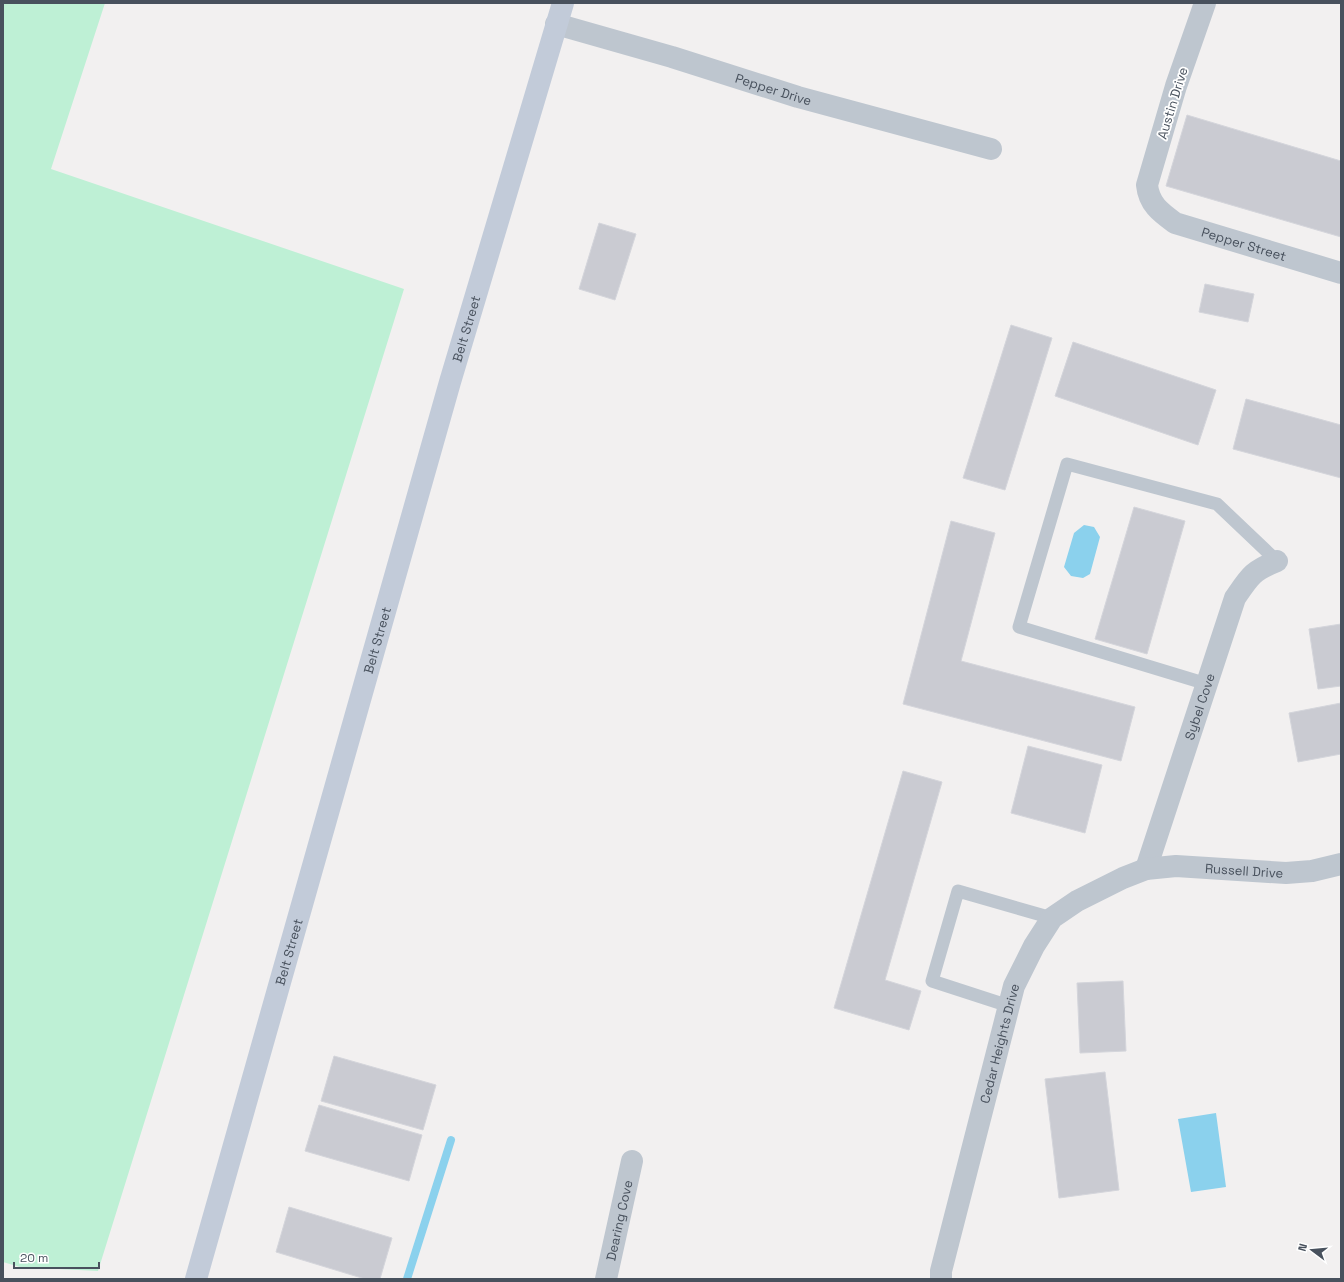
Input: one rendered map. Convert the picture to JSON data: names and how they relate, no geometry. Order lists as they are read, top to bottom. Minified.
{"streets":{"street":["Pepper Drive","Austin Drive","Pepper Street","Belt Street","Sybel Cove","Russell Drive","Cedar Heights Drive","Dearing Cove"]},"crossings":[["Pepper Drive","Belt Street"],["Austin Drive","Pepper Street"],["Sybel Cove","Russell Drive"],["Sybel Cove","Cedar Heights Drive"],["Russell Drive","Cedar Heights Drive"]],"scale_bar":"20 m","north":"left"}
